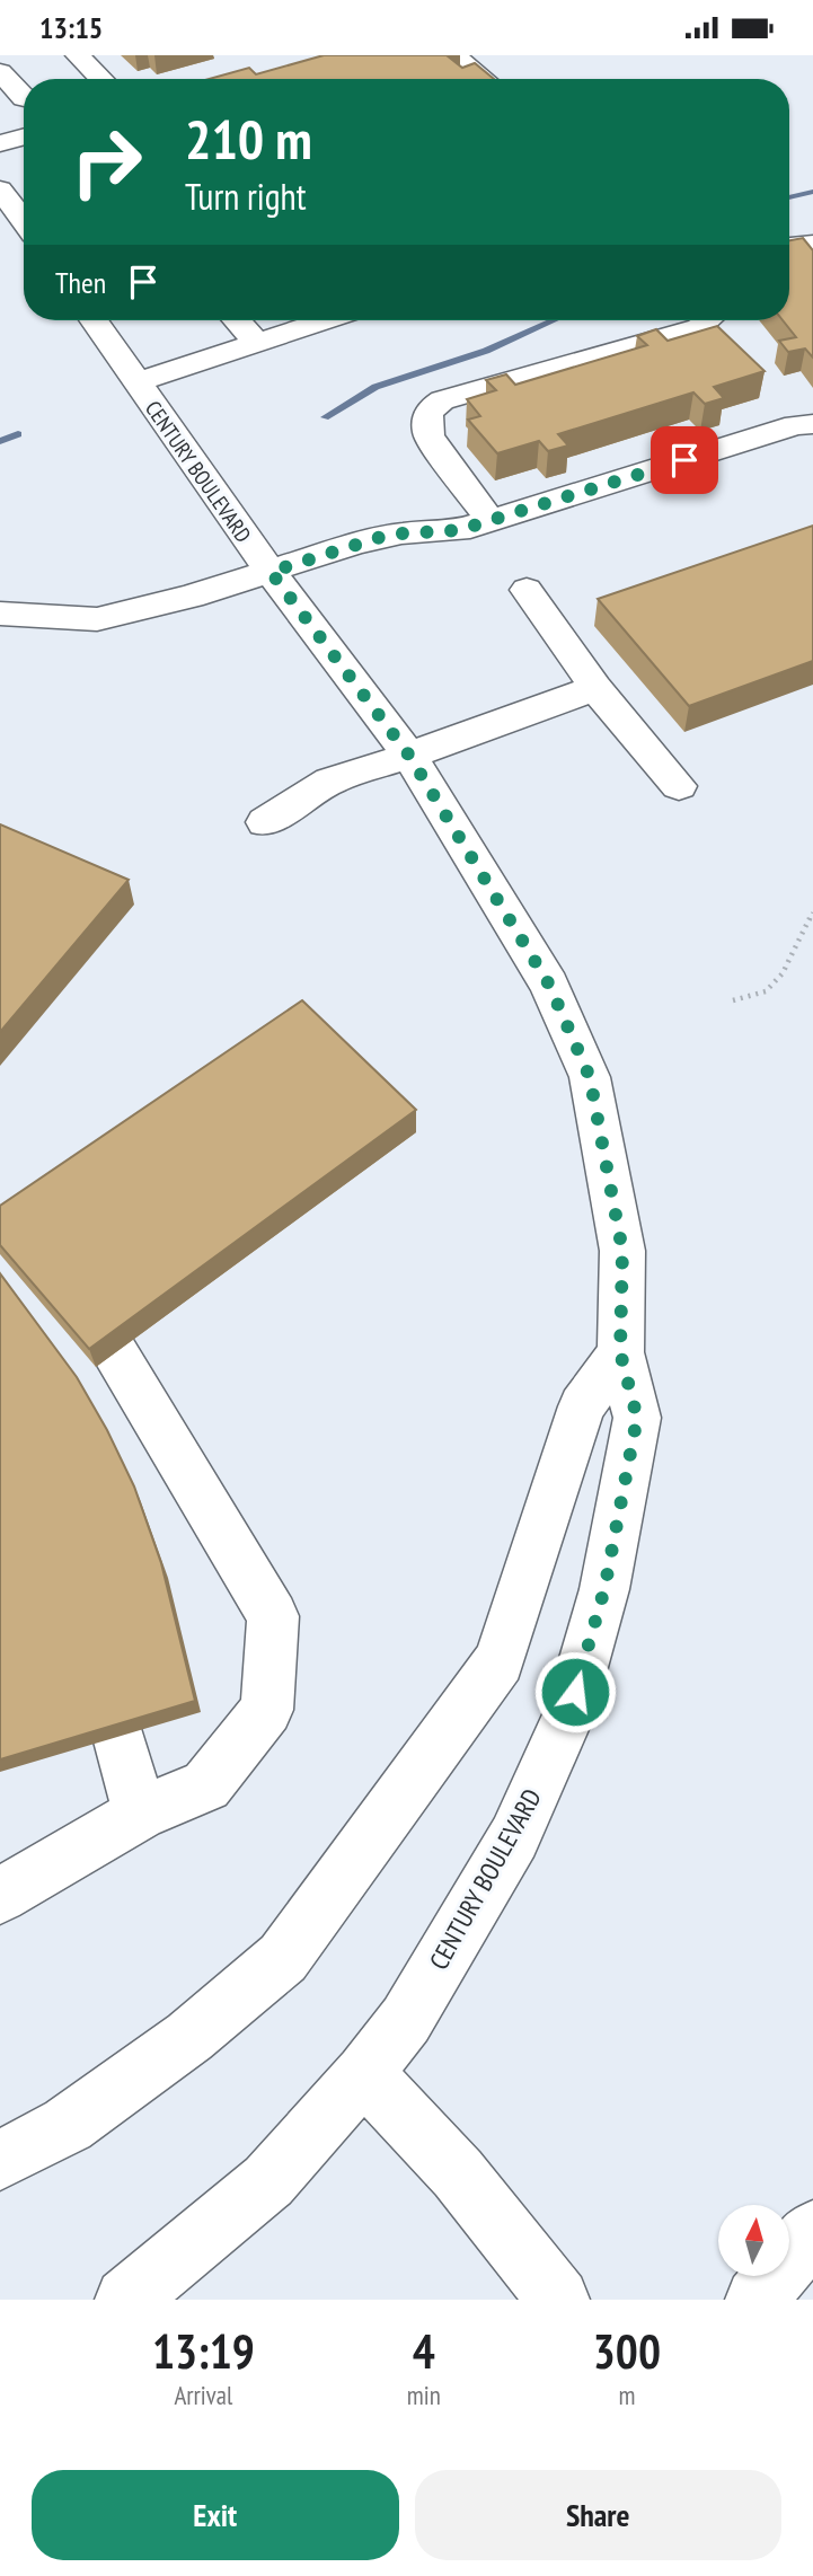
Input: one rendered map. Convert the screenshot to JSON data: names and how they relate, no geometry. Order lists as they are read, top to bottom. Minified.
{"streets":{"street":["CENTURY BOULEVARD"]},"north":"top","page":{"status":"13:15","turn":["210 m","Turn right"],"then":"Then","eta":["13:19","Arrival","4","min","300","m"],"buttons":["Exit","Share"]}}
